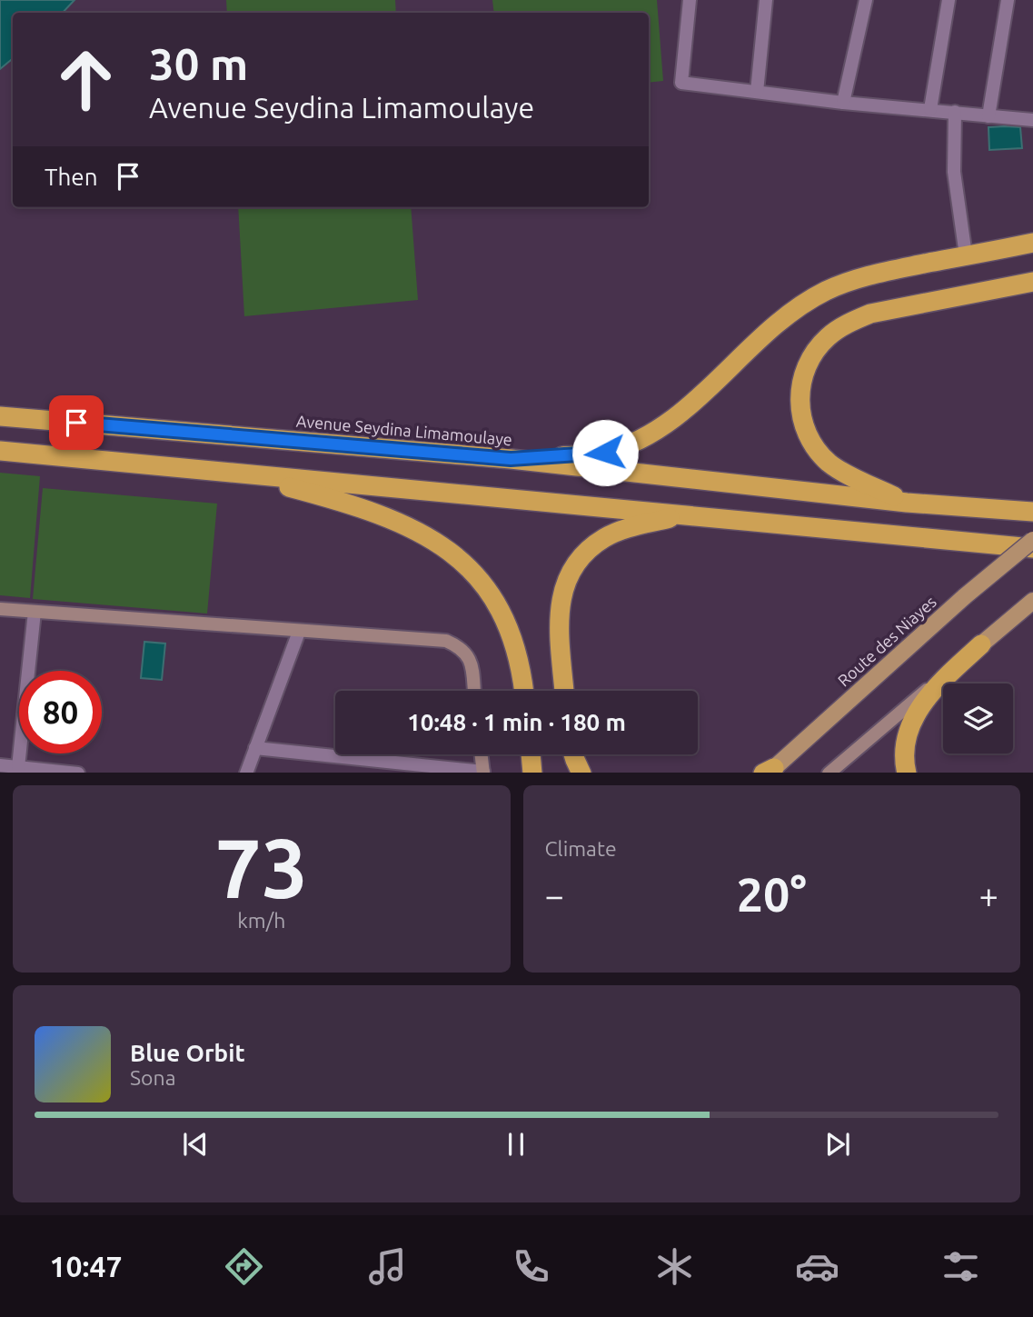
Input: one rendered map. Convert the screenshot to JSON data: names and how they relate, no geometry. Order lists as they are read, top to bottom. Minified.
{"streets":{"highway":["Avenue Seydina Limamoulaye"],"main road":["Route des Niayes"]},"page":{"turn":["30 m","Avenue Seydina Limamoulaye"],"then":"Then","limit":"80","trip":"10:48 · 1 min · 180 m","tile":[["73","km/h"],"Climate"],"heat":["−","20°","+"],"song":["Blue Orbit","Sona"],"tabs":"10:47"}}
